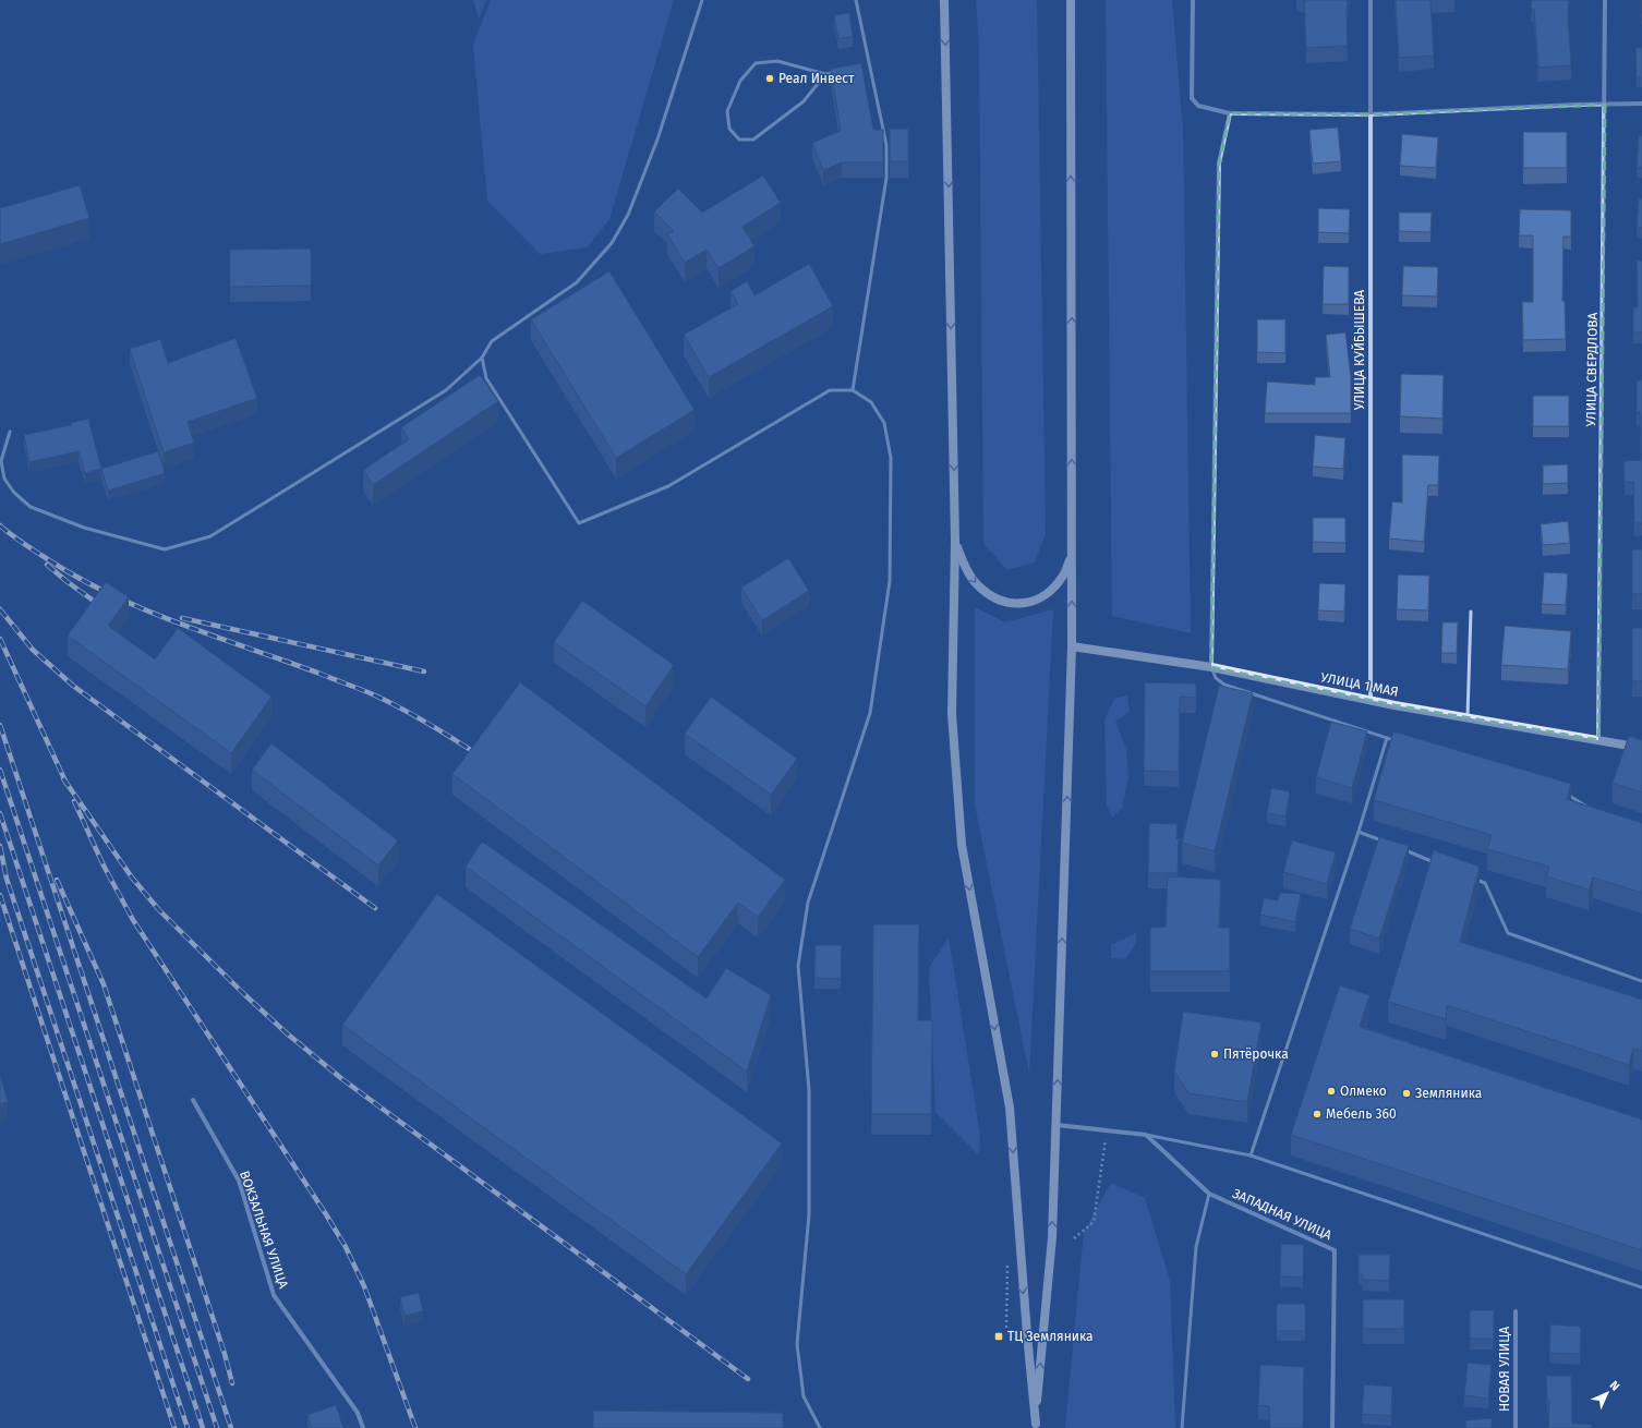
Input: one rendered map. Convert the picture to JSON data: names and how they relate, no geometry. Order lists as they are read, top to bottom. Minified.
{"streets":{"main road":["УЛИЦА 1 МАЯ"],"street":["УЛИЦА КУЙБЫШЕВА","УЛИЦА СВЕРДЛОВА","ЗАПАДНАЯ УЛИЦА","ВОКЗАЛЬНАЯ УЛИЦА","НОВАЯ УЛИЦА"]},"crossings":[["УЛИЦА КУЙБЫШЕВА","УЛИЦА 1 МАЯ"],["УЛИЦА СВЕРДЛОВА","УЛИЦА 1 МАЯ"]],"places":{"other":["Реал Инвест","Пятёрочка","Олмеко","Земляника","Мебель 360"],"transit":["ТЦ Земляника"]},"north":"top right"}
